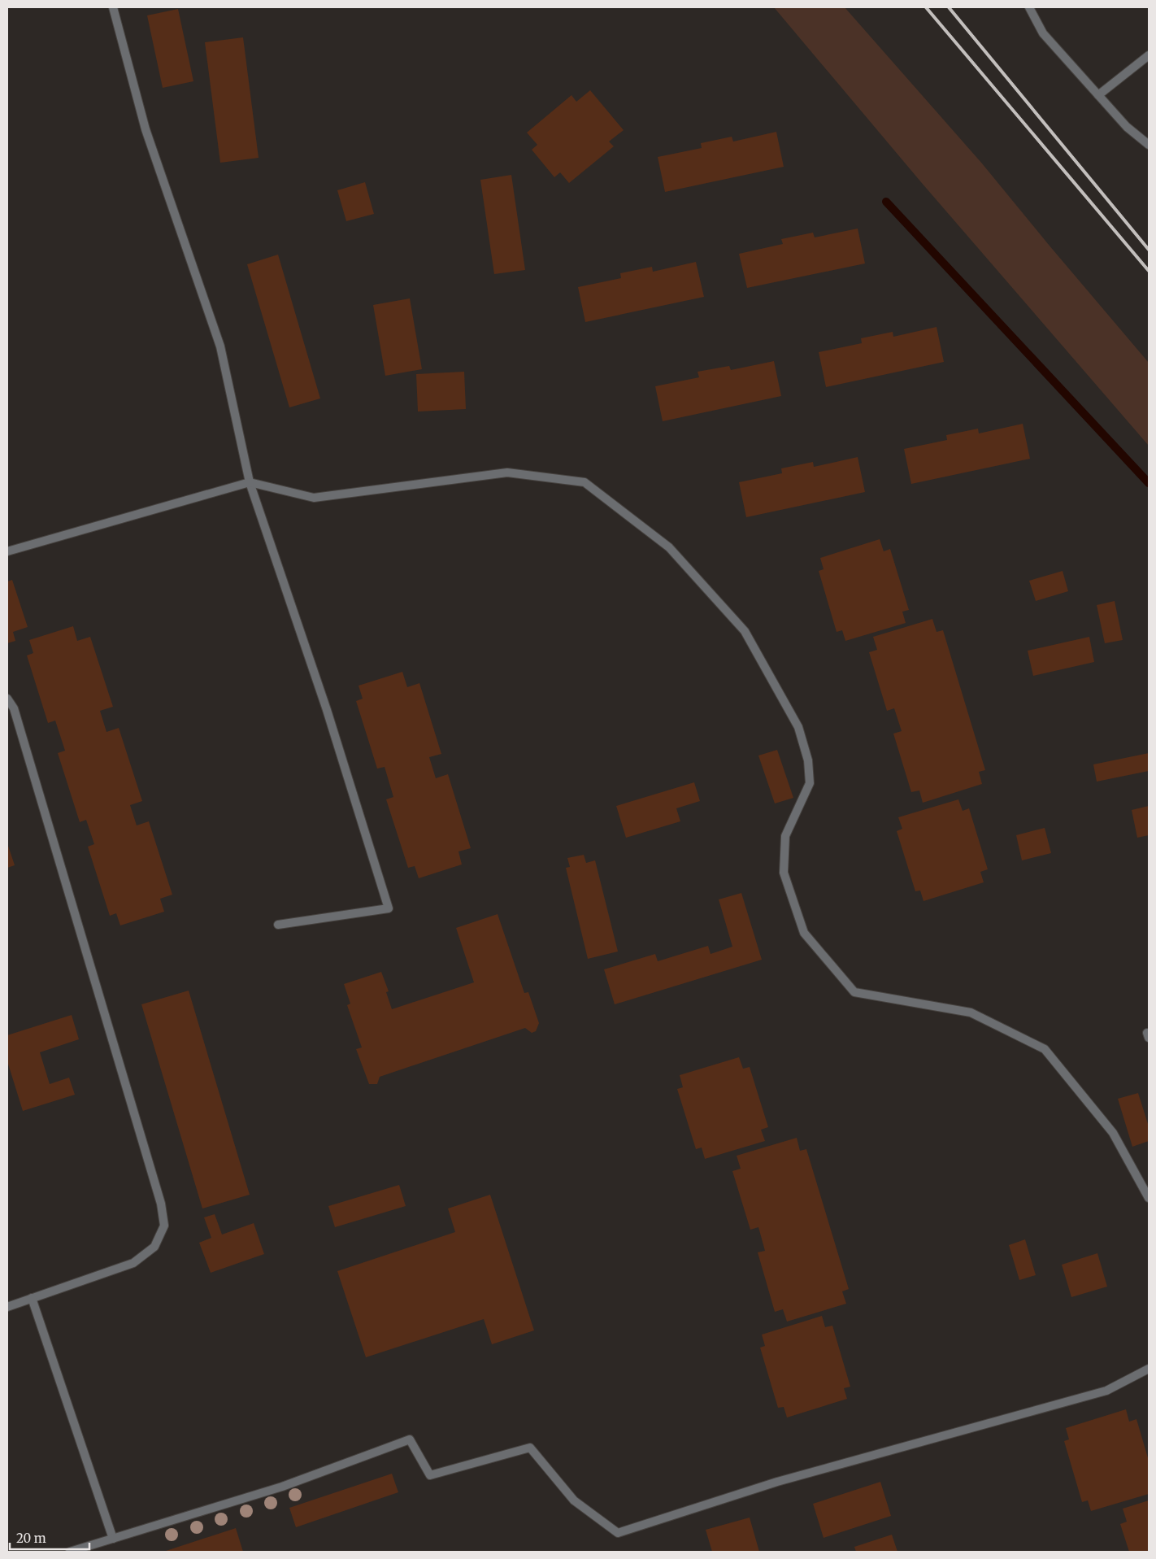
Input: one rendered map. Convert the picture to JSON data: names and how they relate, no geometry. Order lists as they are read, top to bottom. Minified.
{"scale_bar":"20 m"}
